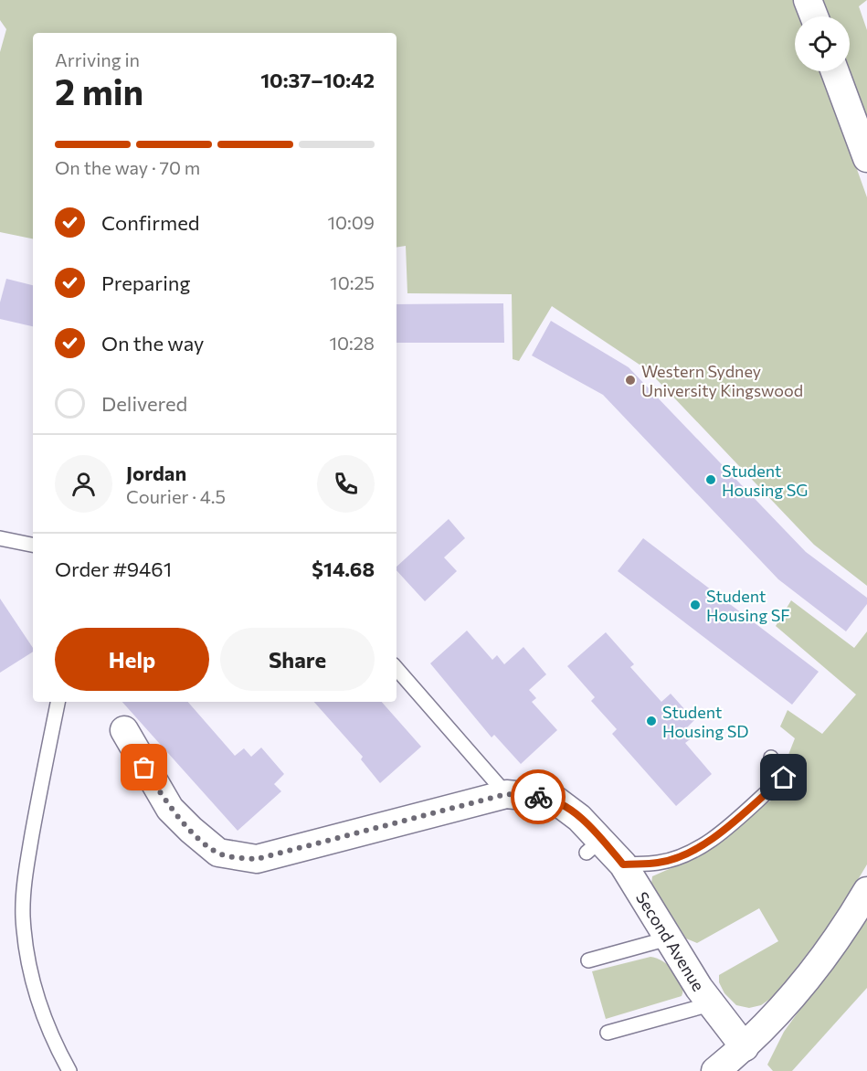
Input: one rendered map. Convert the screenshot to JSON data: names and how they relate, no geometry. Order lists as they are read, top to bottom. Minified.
{"streets":{"street":["Second Avenue"]},"places":["Western Sydney University Kingswood","Student Housing SG","Student Housing SF","Student Housing SD"],"page":{"heading":["2 min","Arriving in","10:37–10:42"],"panel":["Jordan","Courier · 4.5","Order #9461","$14.68"],"bar":"On the way · 70 m","list":[["Confirmed","10:09"],["Preparing","10:25"],["On the way","10:28"],"Delivered"],"buttons":["Help","Share"]}}
